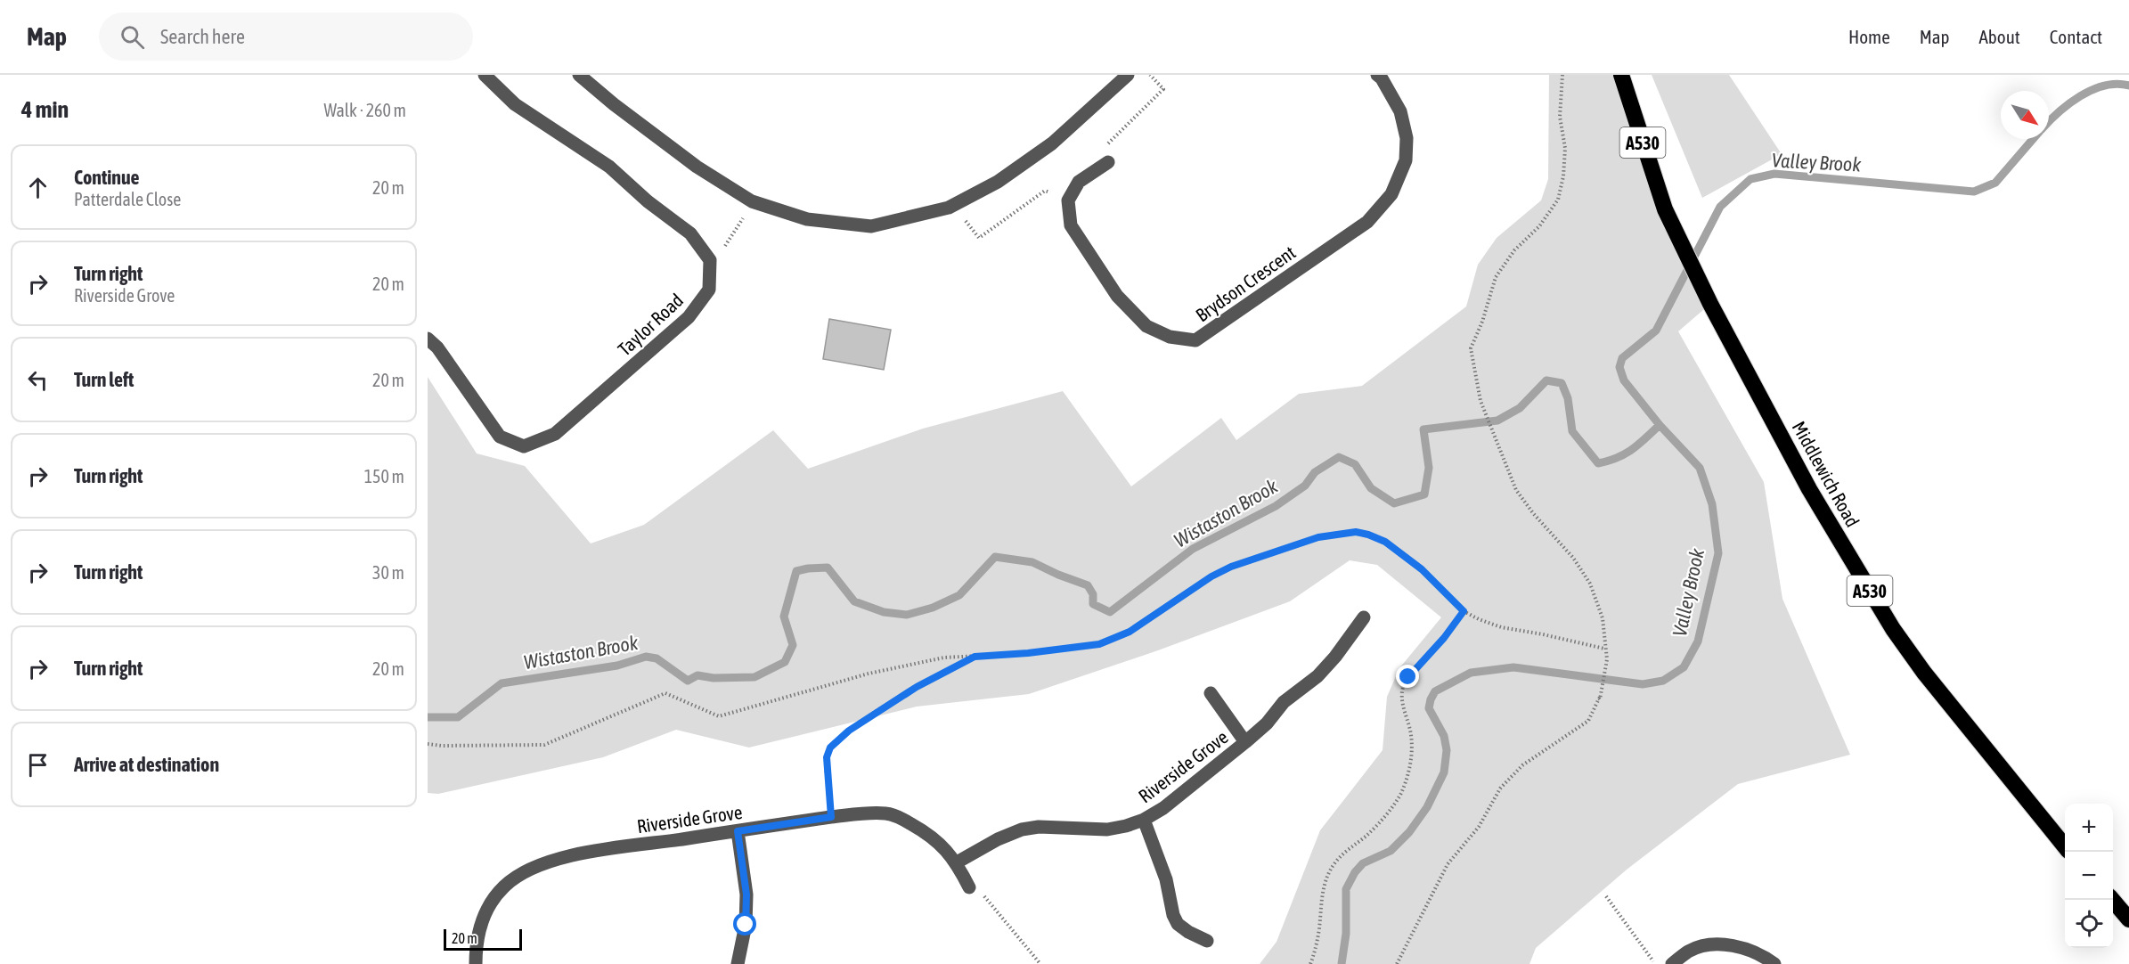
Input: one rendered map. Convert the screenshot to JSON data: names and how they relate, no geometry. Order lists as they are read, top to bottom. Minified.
{"streets":{"highway":["A530","Middlewich Road"],"street":["Brydson Crescent","Taylor Road","Riverside Grove"]},"water":["Valley Brook","Wistaston Brook"],"scale_bar":"20 m","north":"bottom right","page":{"header":"Map","search":"Search here","nav":["Home","Map","About","Contact"],"heading":["4 min","Walk · 260 m"],"list":[["Continue","Patterdale Close","20 m"],["Turn right","Riverside Grove","20 m"],["Turn left","20 m"],["Turn right","150 m"],["Turn right","30 m"],["Turn right","20 m"],"Arrive at destination"],"map_buttons":["+","−"],"scale":"20 m"}}
